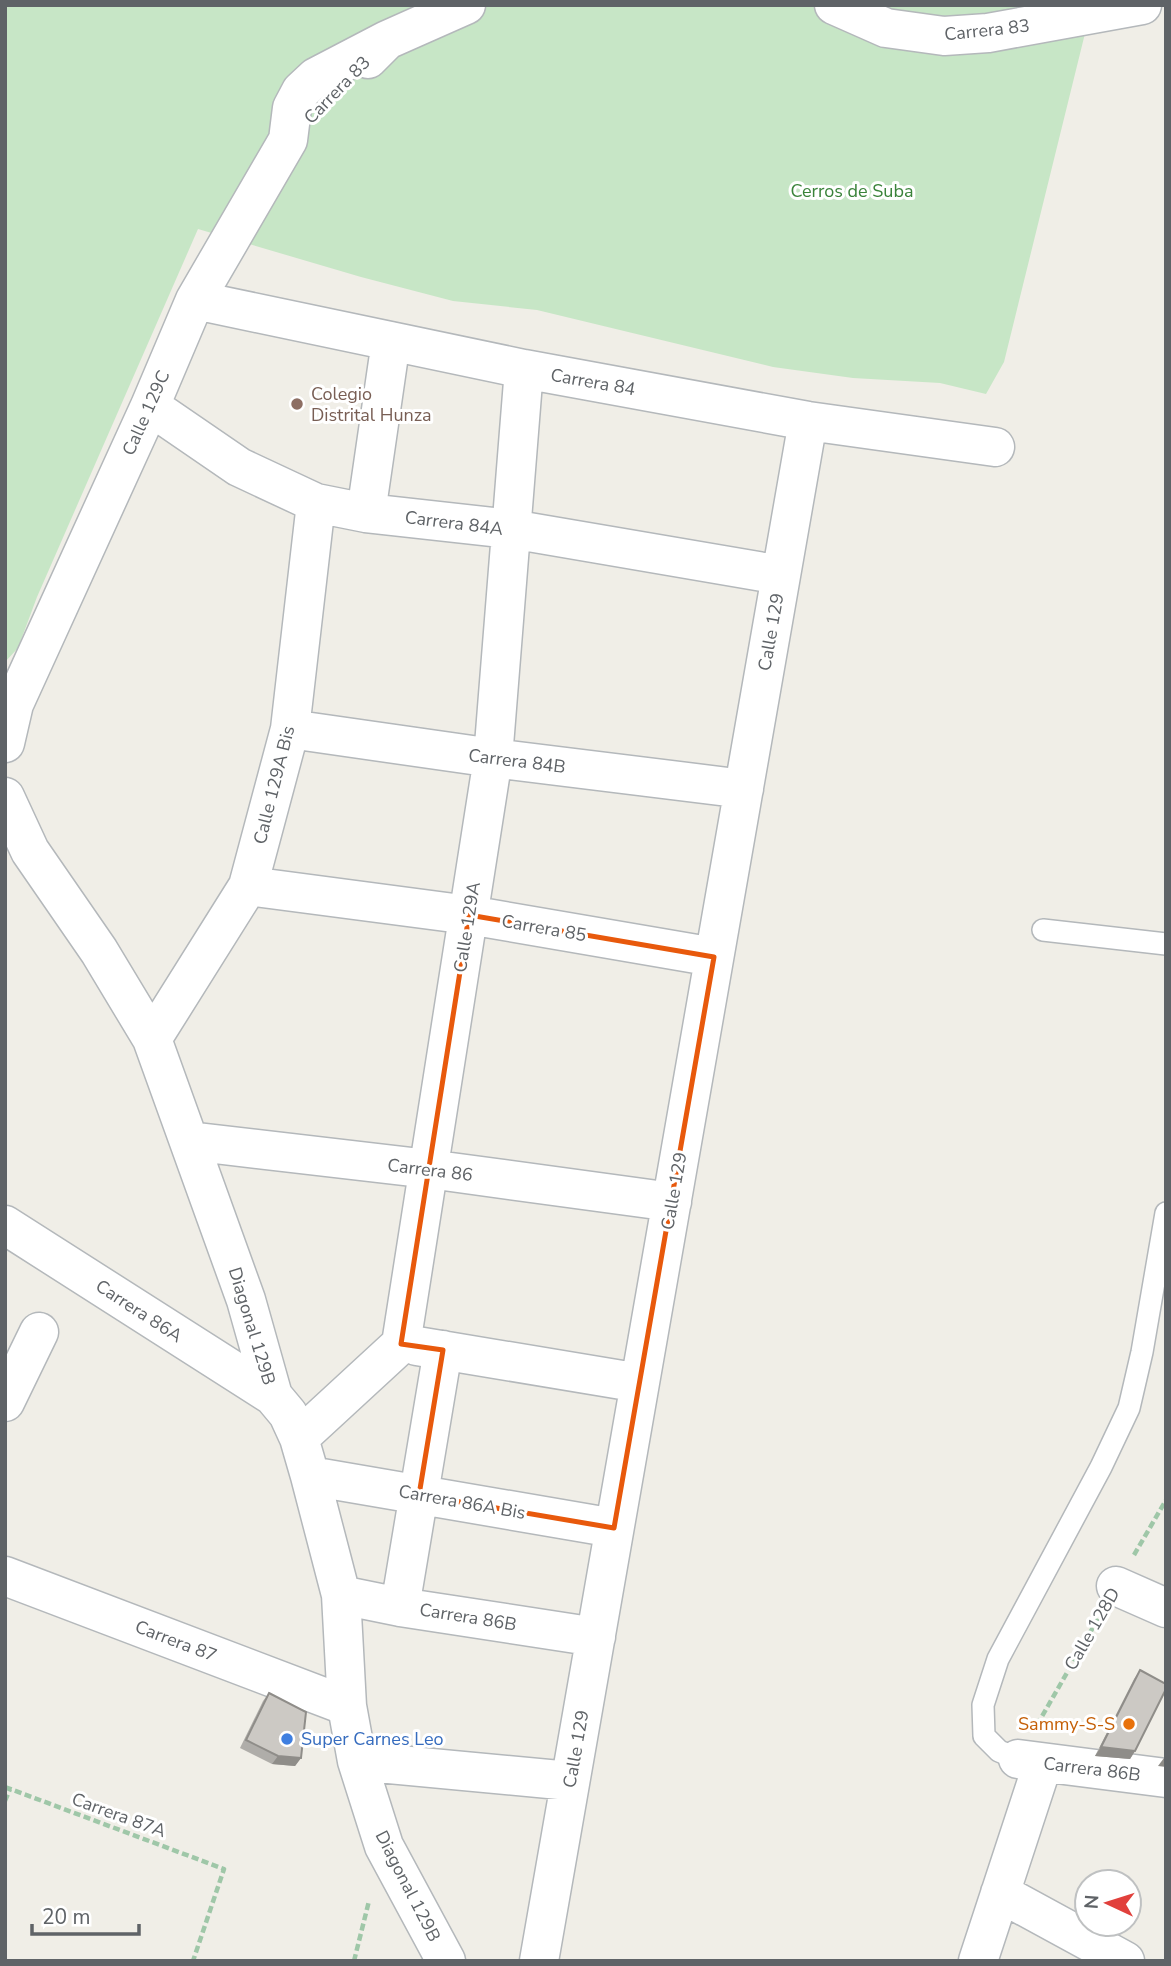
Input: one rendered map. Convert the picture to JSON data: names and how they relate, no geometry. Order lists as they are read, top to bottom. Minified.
{"streets":{"street":["Carrera 83","Carrera 84","Calle 129C","Carrera 84A","Calle 129","Carrera 84B","Calle 129A Bis","Calle 129A","Carrera 85","Carrera 86","Carrera 86A","Diagonal 129B","Carrera 86A Bis","Carrera 86B","Carrera 87"],"path":["Calle 128D","Carrera 87A"]},"crossings":[["Carrera 83","Calle 129C"],["Carrera 84","Calle 129C"],["Carrera 84","Calle 129"],["Carrera 84","Calle 129A"],["Calle 129C","Carrera 84A"],["Carrera 84A","Calle 129"],["Carrera 84A","Calle 129A Bis"],["Carrera 84A","Calle 129A"],["Calle 129","Carrera 84B"],["Calle 129","Carrera 85"],["Calle 129","Carrera 86"],["Calle 129","Carrera 86A Bis"],["Calle 129","Carrera 86B"],["Carrera 84B","Calle 129A Bis"],["Carrera 84B","Calle 129A"],["Calle 129A Bis","Carrera 85"],["Calle 129A Bis","Diagonal 129B"],["Calle 129A","Carrera 85"],["Calle 129A","Carrera 86"],["Carrera 86","Diagonal 129B"],["Carrera 86A","Diagonal 129B"],["Diagonal 129B","Carrera 86A Bis"],["Diagonal 129B","Carrera 86B"],["Diagonal 129B","Carrera 87"],["Carrera 86B","Calle 128D"]],"parks":["Cerros de Suba"],"places":["Colegio Distrital Hunza","Sammy-S-S","Super Carnes Leo"],"scale_bar":"20 m","north":"left"}
